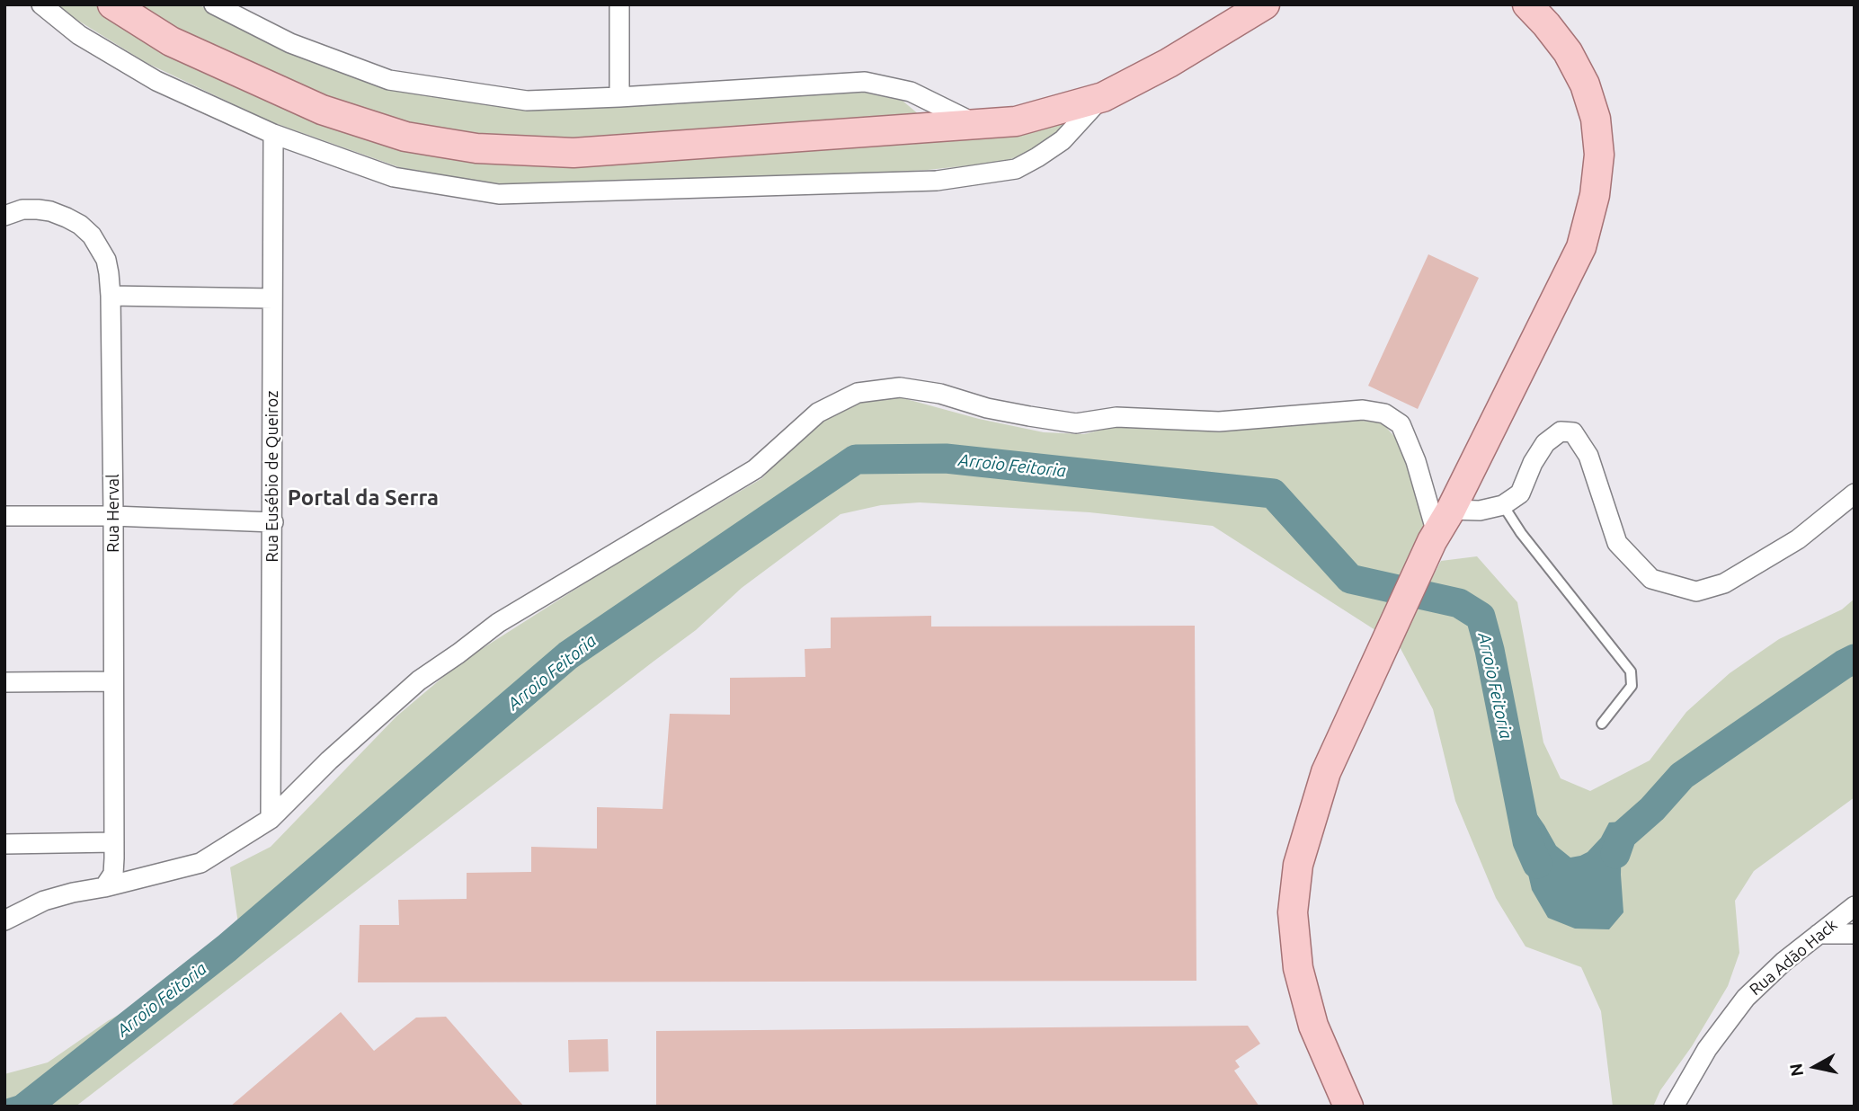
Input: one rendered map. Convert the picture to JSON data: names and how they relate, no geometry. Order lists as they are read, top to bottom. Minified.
{"streets":{"street":["Rua Eusébio de Queiroz","Rua Herval","Rua Adão Hack"]},"districts":["Portal da Serra"],"water":["Arroio Feitoria"],"north":"left"}
